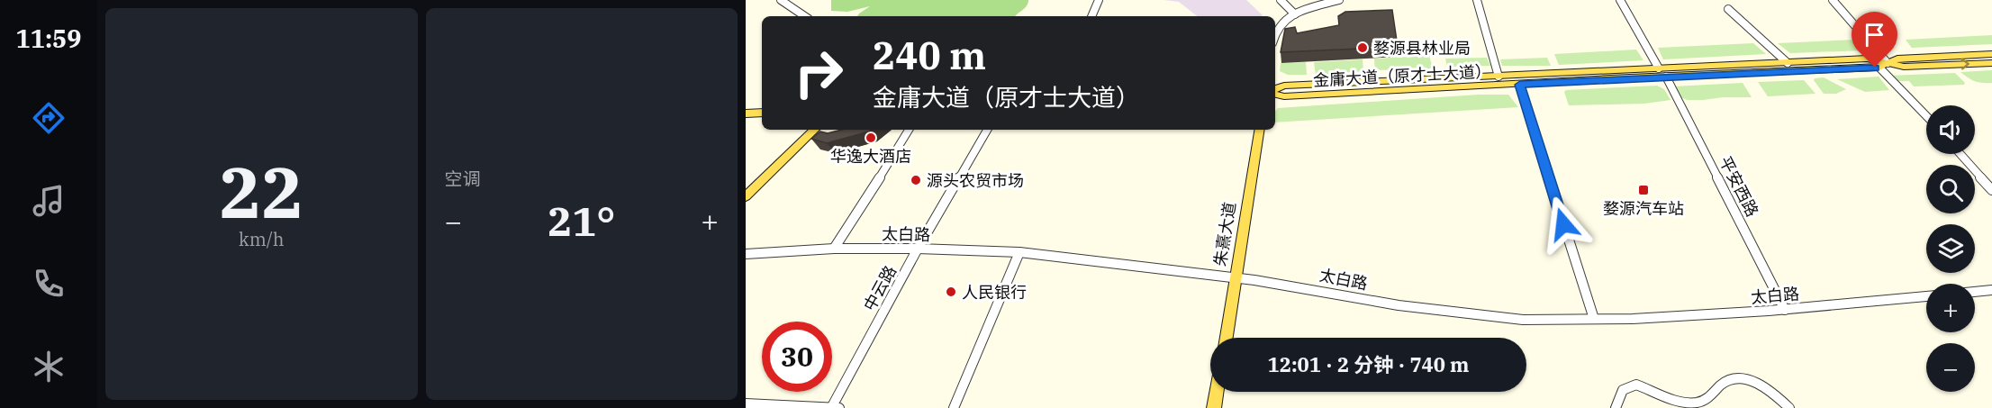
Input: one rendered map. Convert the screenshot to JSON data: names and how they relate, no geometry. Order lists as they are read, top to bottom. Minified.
{"streets":{"main road":["金庸大道（原才士大道）","朱熹大道"],"street":["平安西路","太白路","中云路"]},"crossings":[["金庸大道（原才士大道）","平安西路"],["平安西路","太白路"],["太白路","朱熹大道"],["太白路","中云路"]],"places":{"other":["婺源县林业局","华逸大酒店","源头农贸市场","人民银行"],"transit":["婺源汽车站"]},"page":{"tabs":"11:59","tile":[["22","km/h"],"空调"],"turn":["240 m","金庸大道（原才士大道）"],"map_buttons":["+","−"],"heat":["−","21°","+"],"limit":"30","trip":"12:01 · 2 分钟 · 740 m"}}
